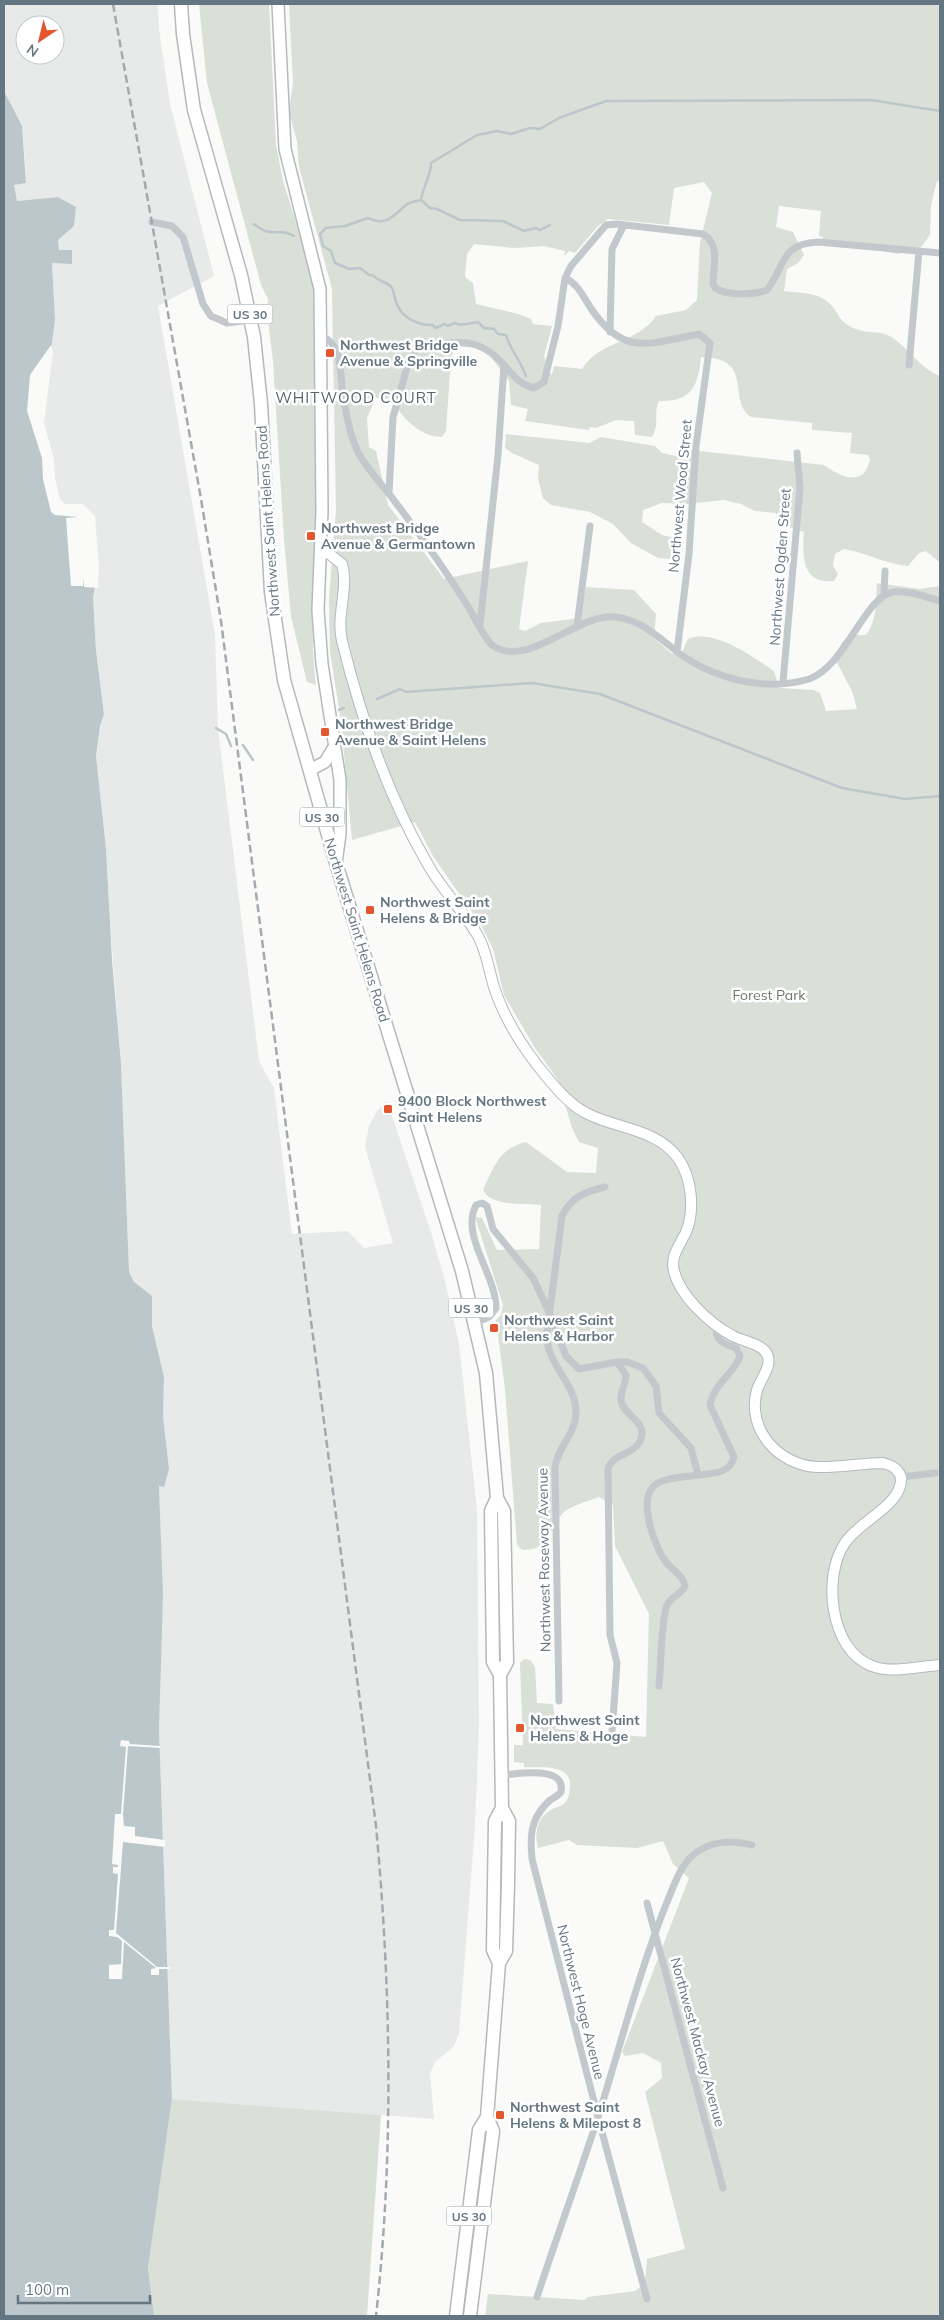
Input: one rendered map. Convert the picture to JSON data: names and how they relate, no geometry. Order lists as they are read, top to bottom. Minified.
{"streets":{"highway":["US 30","Northwest Saint Helens Road"],"street":["Northwest Wood Street","Northwest Ogden Street","Northwest Roseway Avenue","Northwest Hoge Avenue","Northwest Mackay Avenue"]},"crossings":[["Northwest Saint Helens Road","Northwest Hoge Avenue"]],"districts":["WHITWOOD COURT"],"parks":["Forest Park"],"places":{"transit":["Northwest Bridge Avenue & Springville","Northwest Bridge Avenue & Germantown","Northwest Bridge Avenue & Saint Helens","Northwest Saint Helens & Bridge","9400 Block Northwest Saint Helens","Northwest Saint Helens & Harbor","Northwest Saint Helens & Hoge","Northwest Saint Helens & Milepost 8"]},"scale_bar":"100 m","north":"bottom left"}
